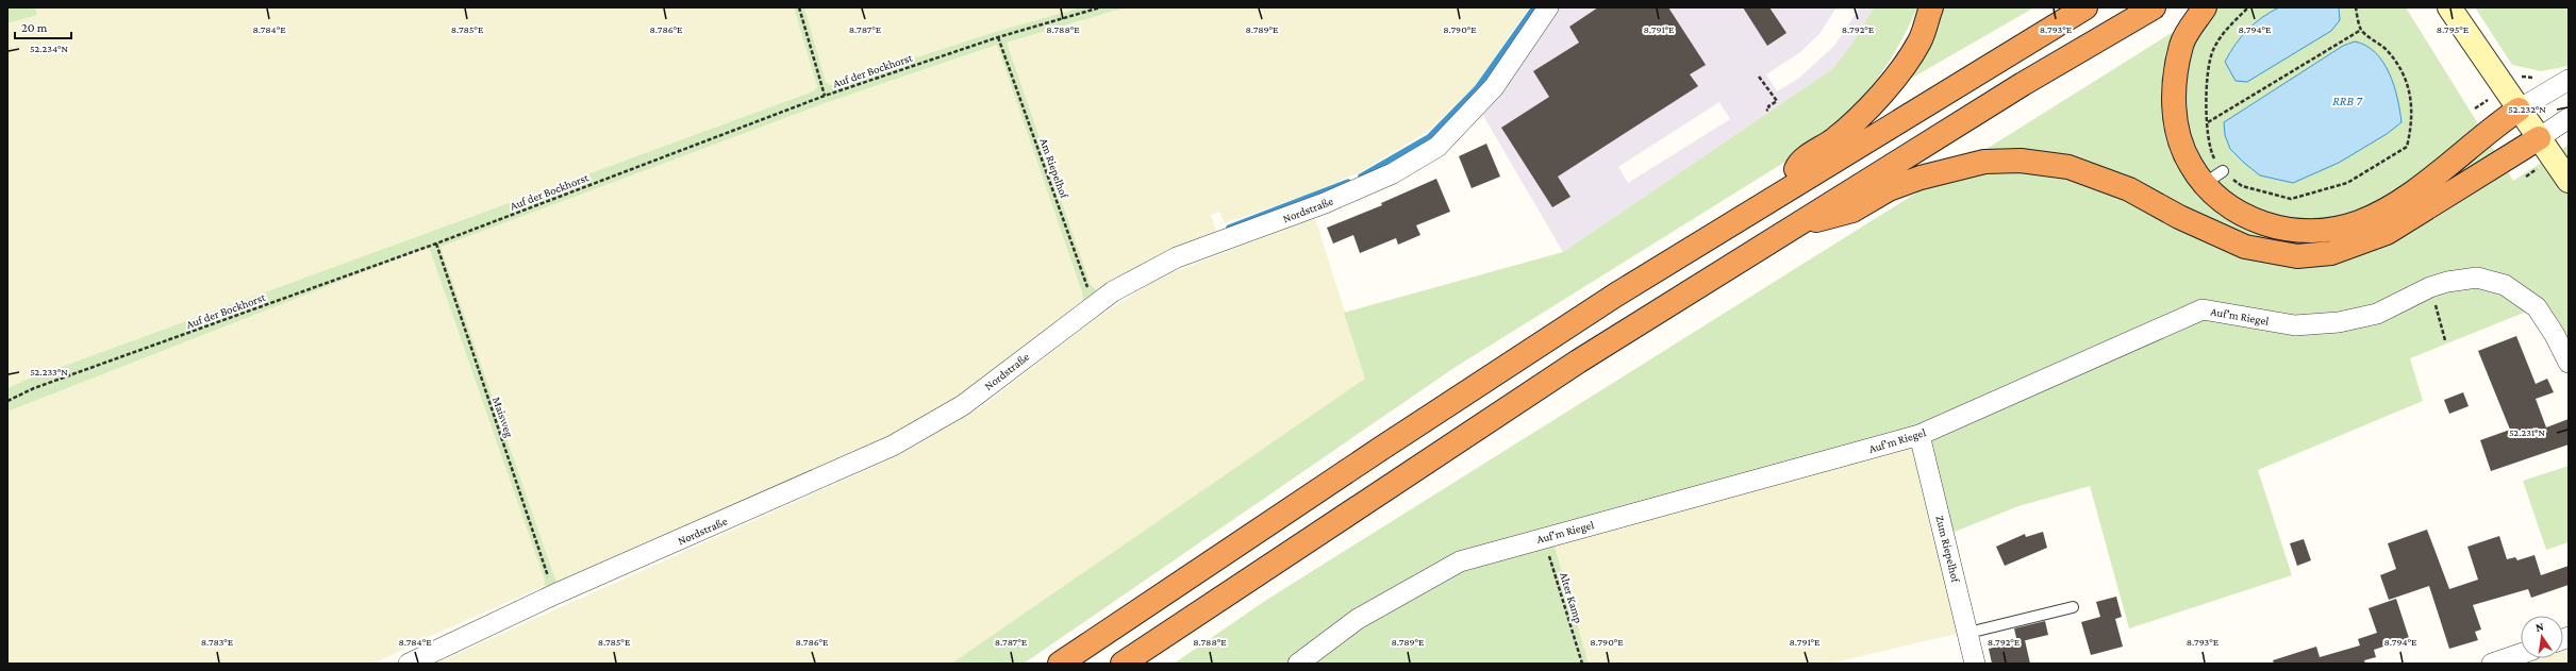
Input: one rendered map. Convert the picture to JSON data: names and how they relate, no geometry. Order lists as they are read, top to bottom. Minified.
{"streets":{"street":["Nordstraße","Auf'm Riegel","Zum Riepelhof"],"path":["Auf der Bockhorst","Am Riepelhof","Maisweg","Alter Kamp"]},"crossings":[["Auf der Bockhorst","Am Riepelhof"],["Auf der Bockhorst","Maisweg"],["Am Riepelhof","Nordstraße"],["Nordstraße","Maisweg"],["Auf'm Riegel","Zum Riepelhof"],["Auf'm Riegel","Alter Kamp"]],"water":["RRB 7"],"scale_bar":"20 m","north":"top","coordinates":["8.784°E","8.785°E","8.786°E","8.787°E","8.788°E","8.789°E","8.790°E","8.791°E","8.792°E","8.793°E","8.794°E","8.795°E","52.234°N","52.232°N","52.233°N","52.231°N","8.783°E"]}
